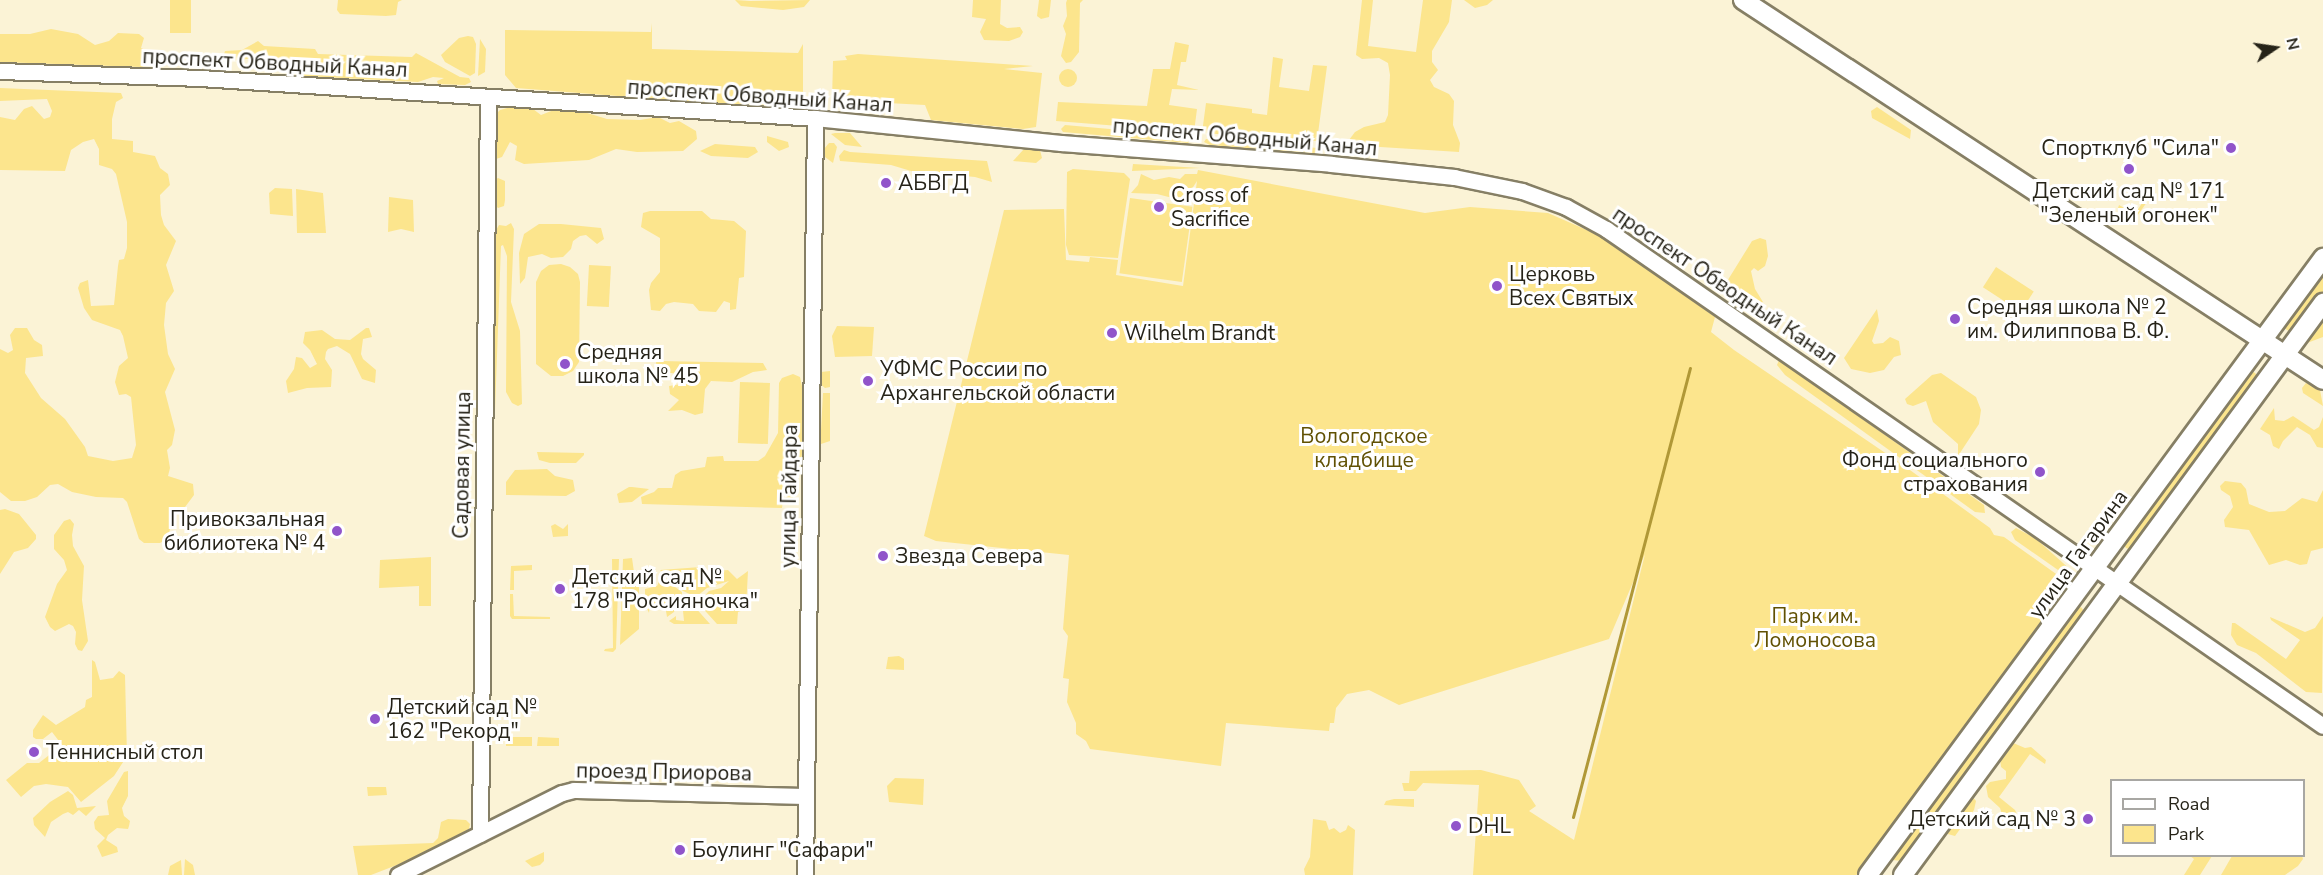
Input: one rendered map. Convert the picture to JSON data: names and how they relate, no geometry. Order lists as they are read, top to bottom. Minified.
{"streets":{"main road":["проспект Обводный Канал","Садовая улица","улица Гайдара","улица Гагарина","проезд Приорова"]},"crossings":[["проспект Обводный Канал","Садовая улица"],["проспект Обводный Канал","улица Гайдара"],["проспект Обводный Канал","улица Гагарина"],["Садовая улица","проезд Приорова"],["улица Гайдара","проезд Приорова"]],"parks":["Вологодское кладбище","Парк им. Ломоносова"],"places":["Спортклуб \"Сила\"","Детский сад № 171 \"Зеленый огонек\"","АБВГД","Cross of Sacrifice","Церковь Всех Святых","Средняя школа № 2 им. Филиппова В. Ф.","Wilhelm Brandt","Средняя школа № 45","УФМС России по Архангельской области","Фонд социального страхования","Привокзальная библиотека № 4","Звезда Севера","Детский сад № 178 \"Россияночка\"","Детский сад № 162 \"Рекорд\"","Теннисный стол","Детский сад № 3","DHL","Боулинг \"Сафари\""],"legend":["Road","Park"],"north":"right"}
